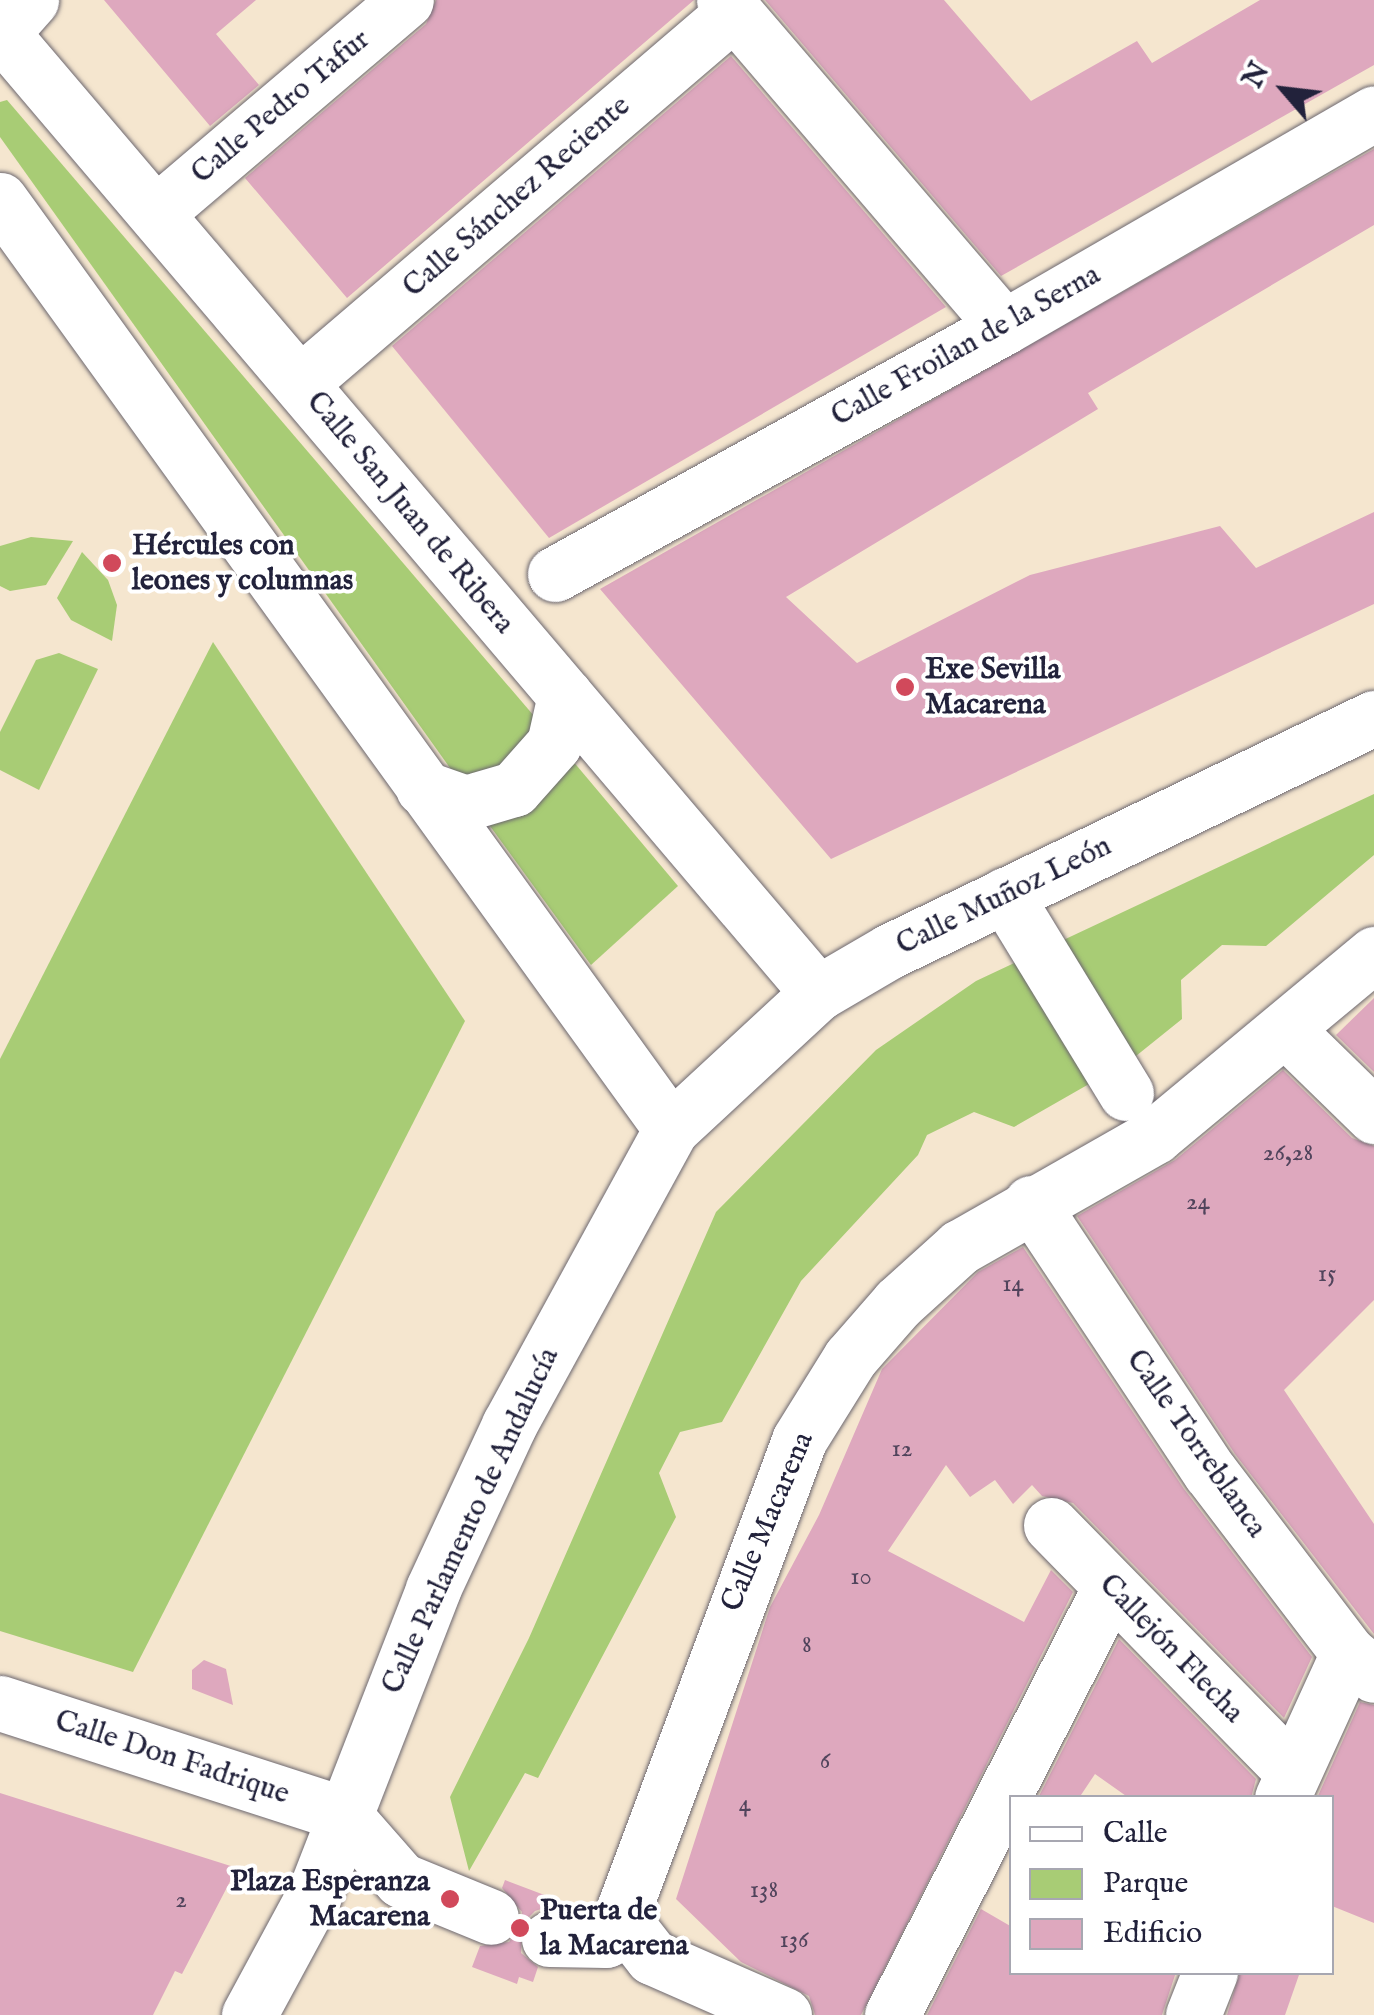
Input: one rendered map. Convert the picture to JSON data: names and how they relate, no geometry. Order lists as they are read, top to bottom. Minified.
{"streets":{"street":["Calle Pedro Tafur","Calle Sánchez Reciente","Calle Froilan de la Serna","Calle San Juan de Ribera","Calle Muñoz León","Calle Torreblanca","Calle Parlamento de Andalucía","Calle Macarena","Callejón Flecha","Calle Don Fadrique"]},"crossings":[["Calle Pedro Tafur","Calle San Juan de Ribera"],["Calle Sánchez Reciente","Calle San Juan de Ribera"],["Calle San Juan de Ribera","Calle Muñoz León"],["Calle Muñoz León","Calle Parlamento de Andalucía"],["Calle Torreblanca","Calle Macarena"],["Calle Parlamento de Andalucía","Calle Don Fadrique"]],"places":["Hércules con leones y columnas","Exe Sevilla Macarena","Plaza Esperanza Macarena","Puerta de la Macarena"],"house_numbers":["26,28","24","15","14","12","10","8","6","4","138","2","136"],"legend":["Calle","Parque","Edificio"],"north":"top left"}
